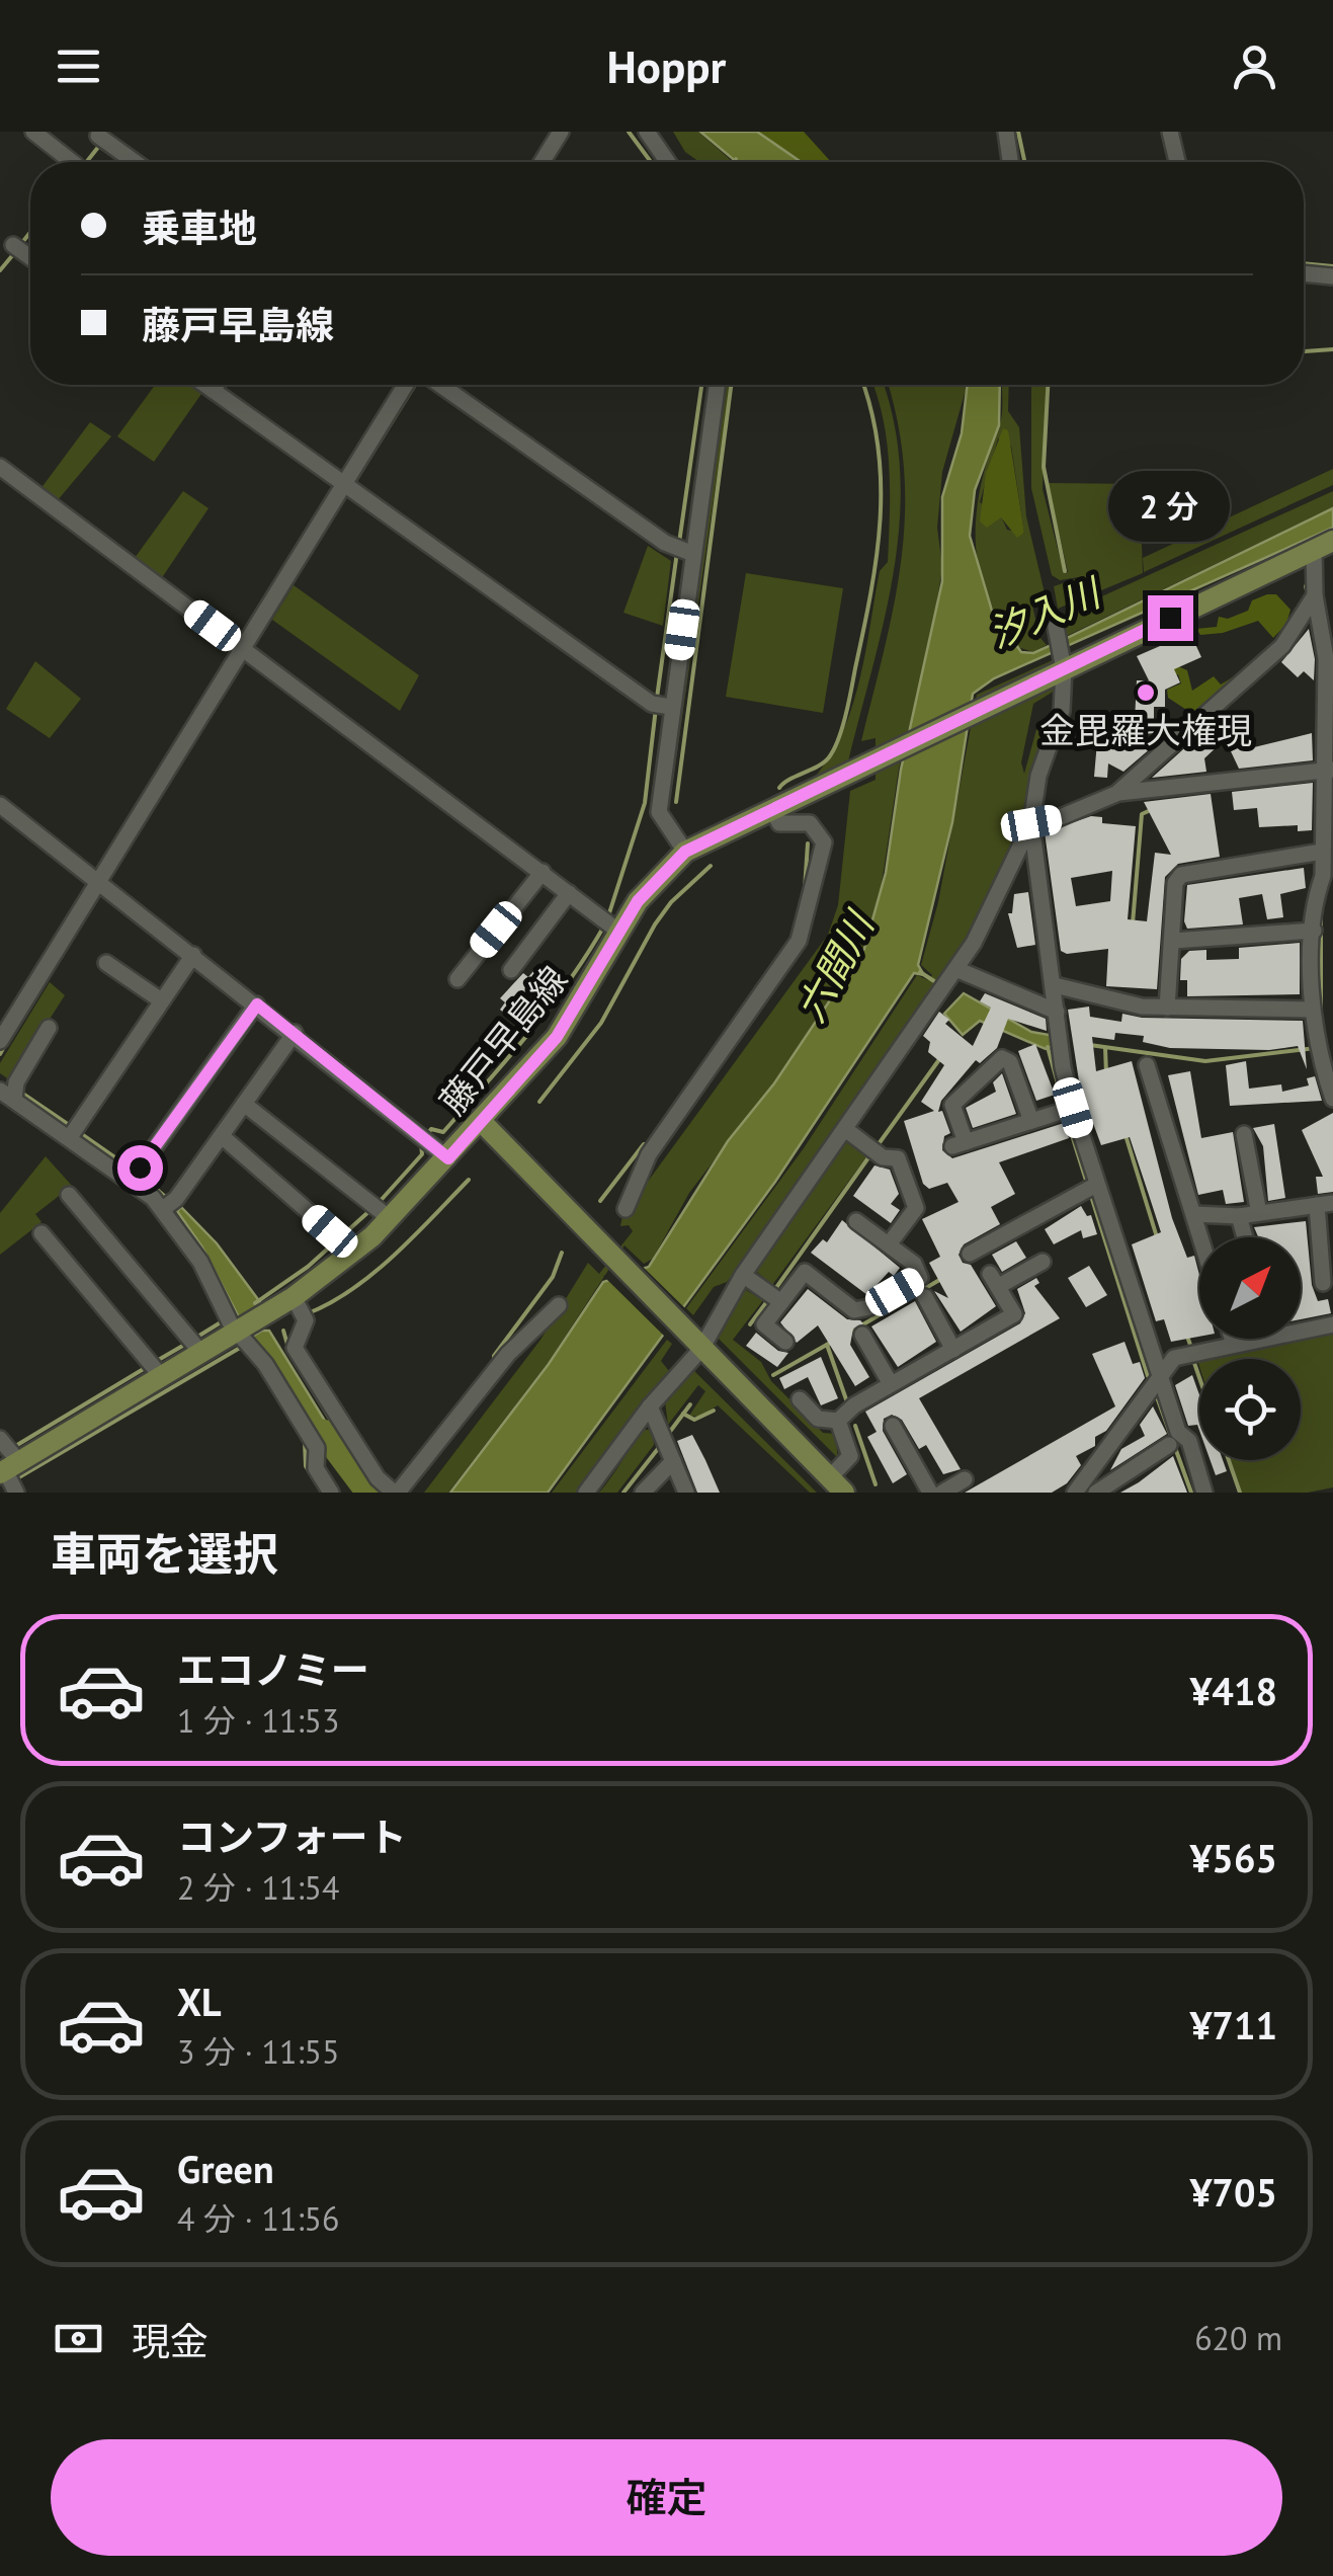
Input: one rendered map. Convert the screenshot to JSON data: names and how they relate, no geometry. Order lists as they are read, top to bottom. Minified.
{"streets":{"main road":["藤戸早島線"]},"water":["汐入川","六間川"],"places":["金毘羅大権現"],"north":"top right","page":{"header":"Hoppr","banner":["乗車地","藤戸早島線"],"bubble":"2 分","heading":"車両を選択","list":[{"name":"エコノミー","note":"1 分 · 11:53","value":"¥418"},{"name":"コンフォート","note":"2 分 · 11:54","value":"¥565"},{"name":"XL","note":"3 分 · 11:55","value":"¥711"},{"name":"Green","note":"4 分 · 11:56","value":"¥705"}],"pay":["現金","620 m"],"buttons":"確定"}}
